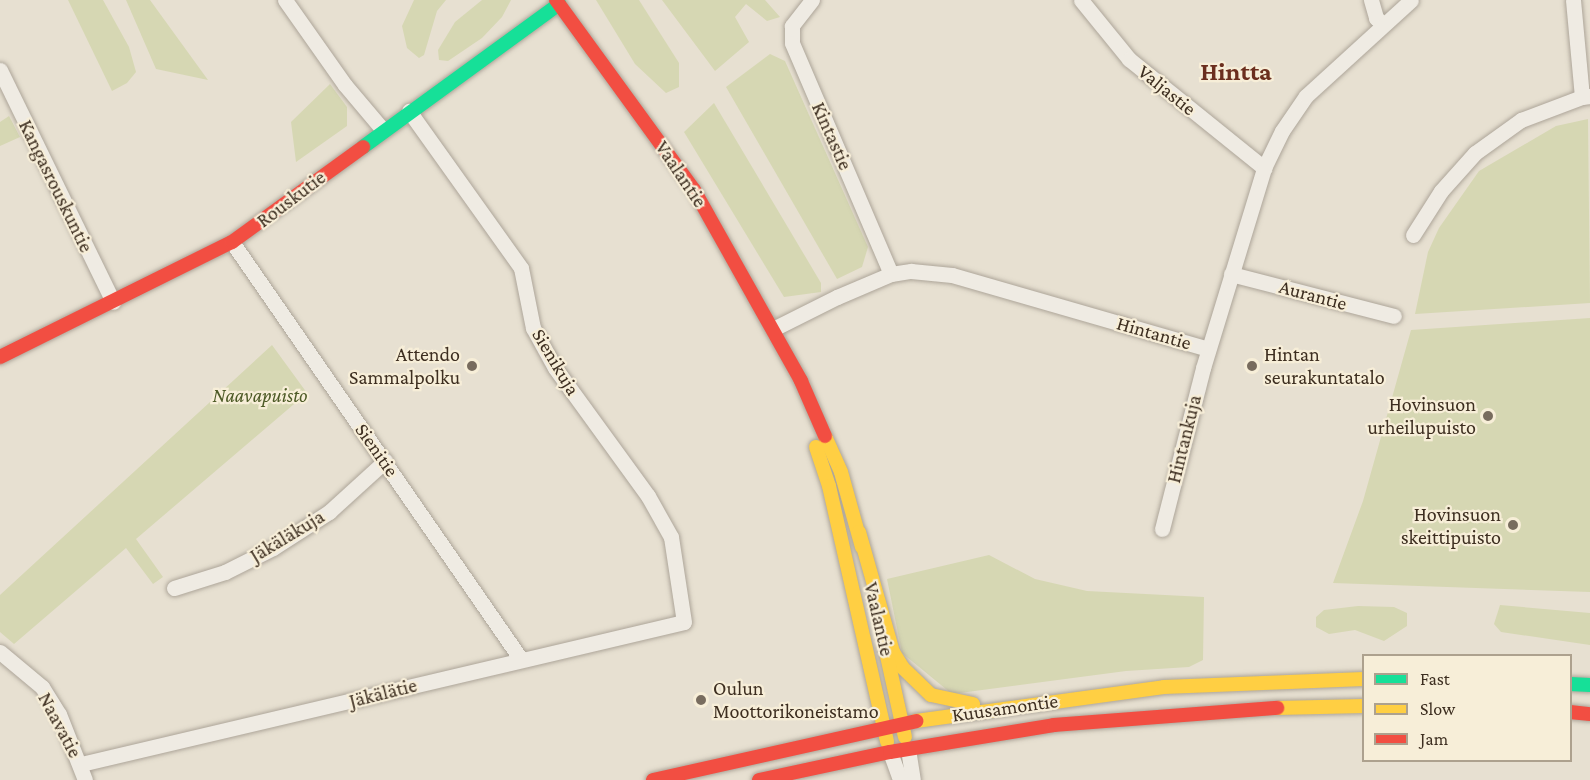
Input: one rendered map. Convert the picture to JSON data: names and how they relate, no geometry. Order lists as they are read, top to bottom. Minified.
{"streets":{"main road":["Vaalantie","Rouskutie","Kuusamontie"],"street":["Valjastie","Kintastie","Kangasrouskuntie","Aurantie","Hintantie","Sienikuja","Hintankuja","Sienitie","Jäkäläkuja","Jäkälätie","Naavatie"]},"crossings":[["Valjastie","Hintantie"],["Kintastie","Hintantie"],["Vaalantie","Rouskutie"],["Vaalantie","Hintantie"],["Vaalantie","Kuusamontie"],["Kangasrouskuntie","Rouskutie"],["Rouskutie","Sienikuja"],["Rouskutie","Sienitie"],["Aurantie","Hintantie"],["Hintantie","Hintankuja"],["Sienikuja","Jäkälätie"],["Sienitie","Jäkäläkuja"],["Sienitie","Jäkälätie"],["Jäkälätie","Naavatie"]],"districts":["Hintta"],"parks":["Naavapuisto"],"places":["Attendo Sammalpolku","Hintan seurakuntatalo","Hovinsuon urheilupuisto","Hovinsuon skeittipuisto","Oulun Moottorikoneistamo"],"legend":["Fast","Slow","Jam"]}
